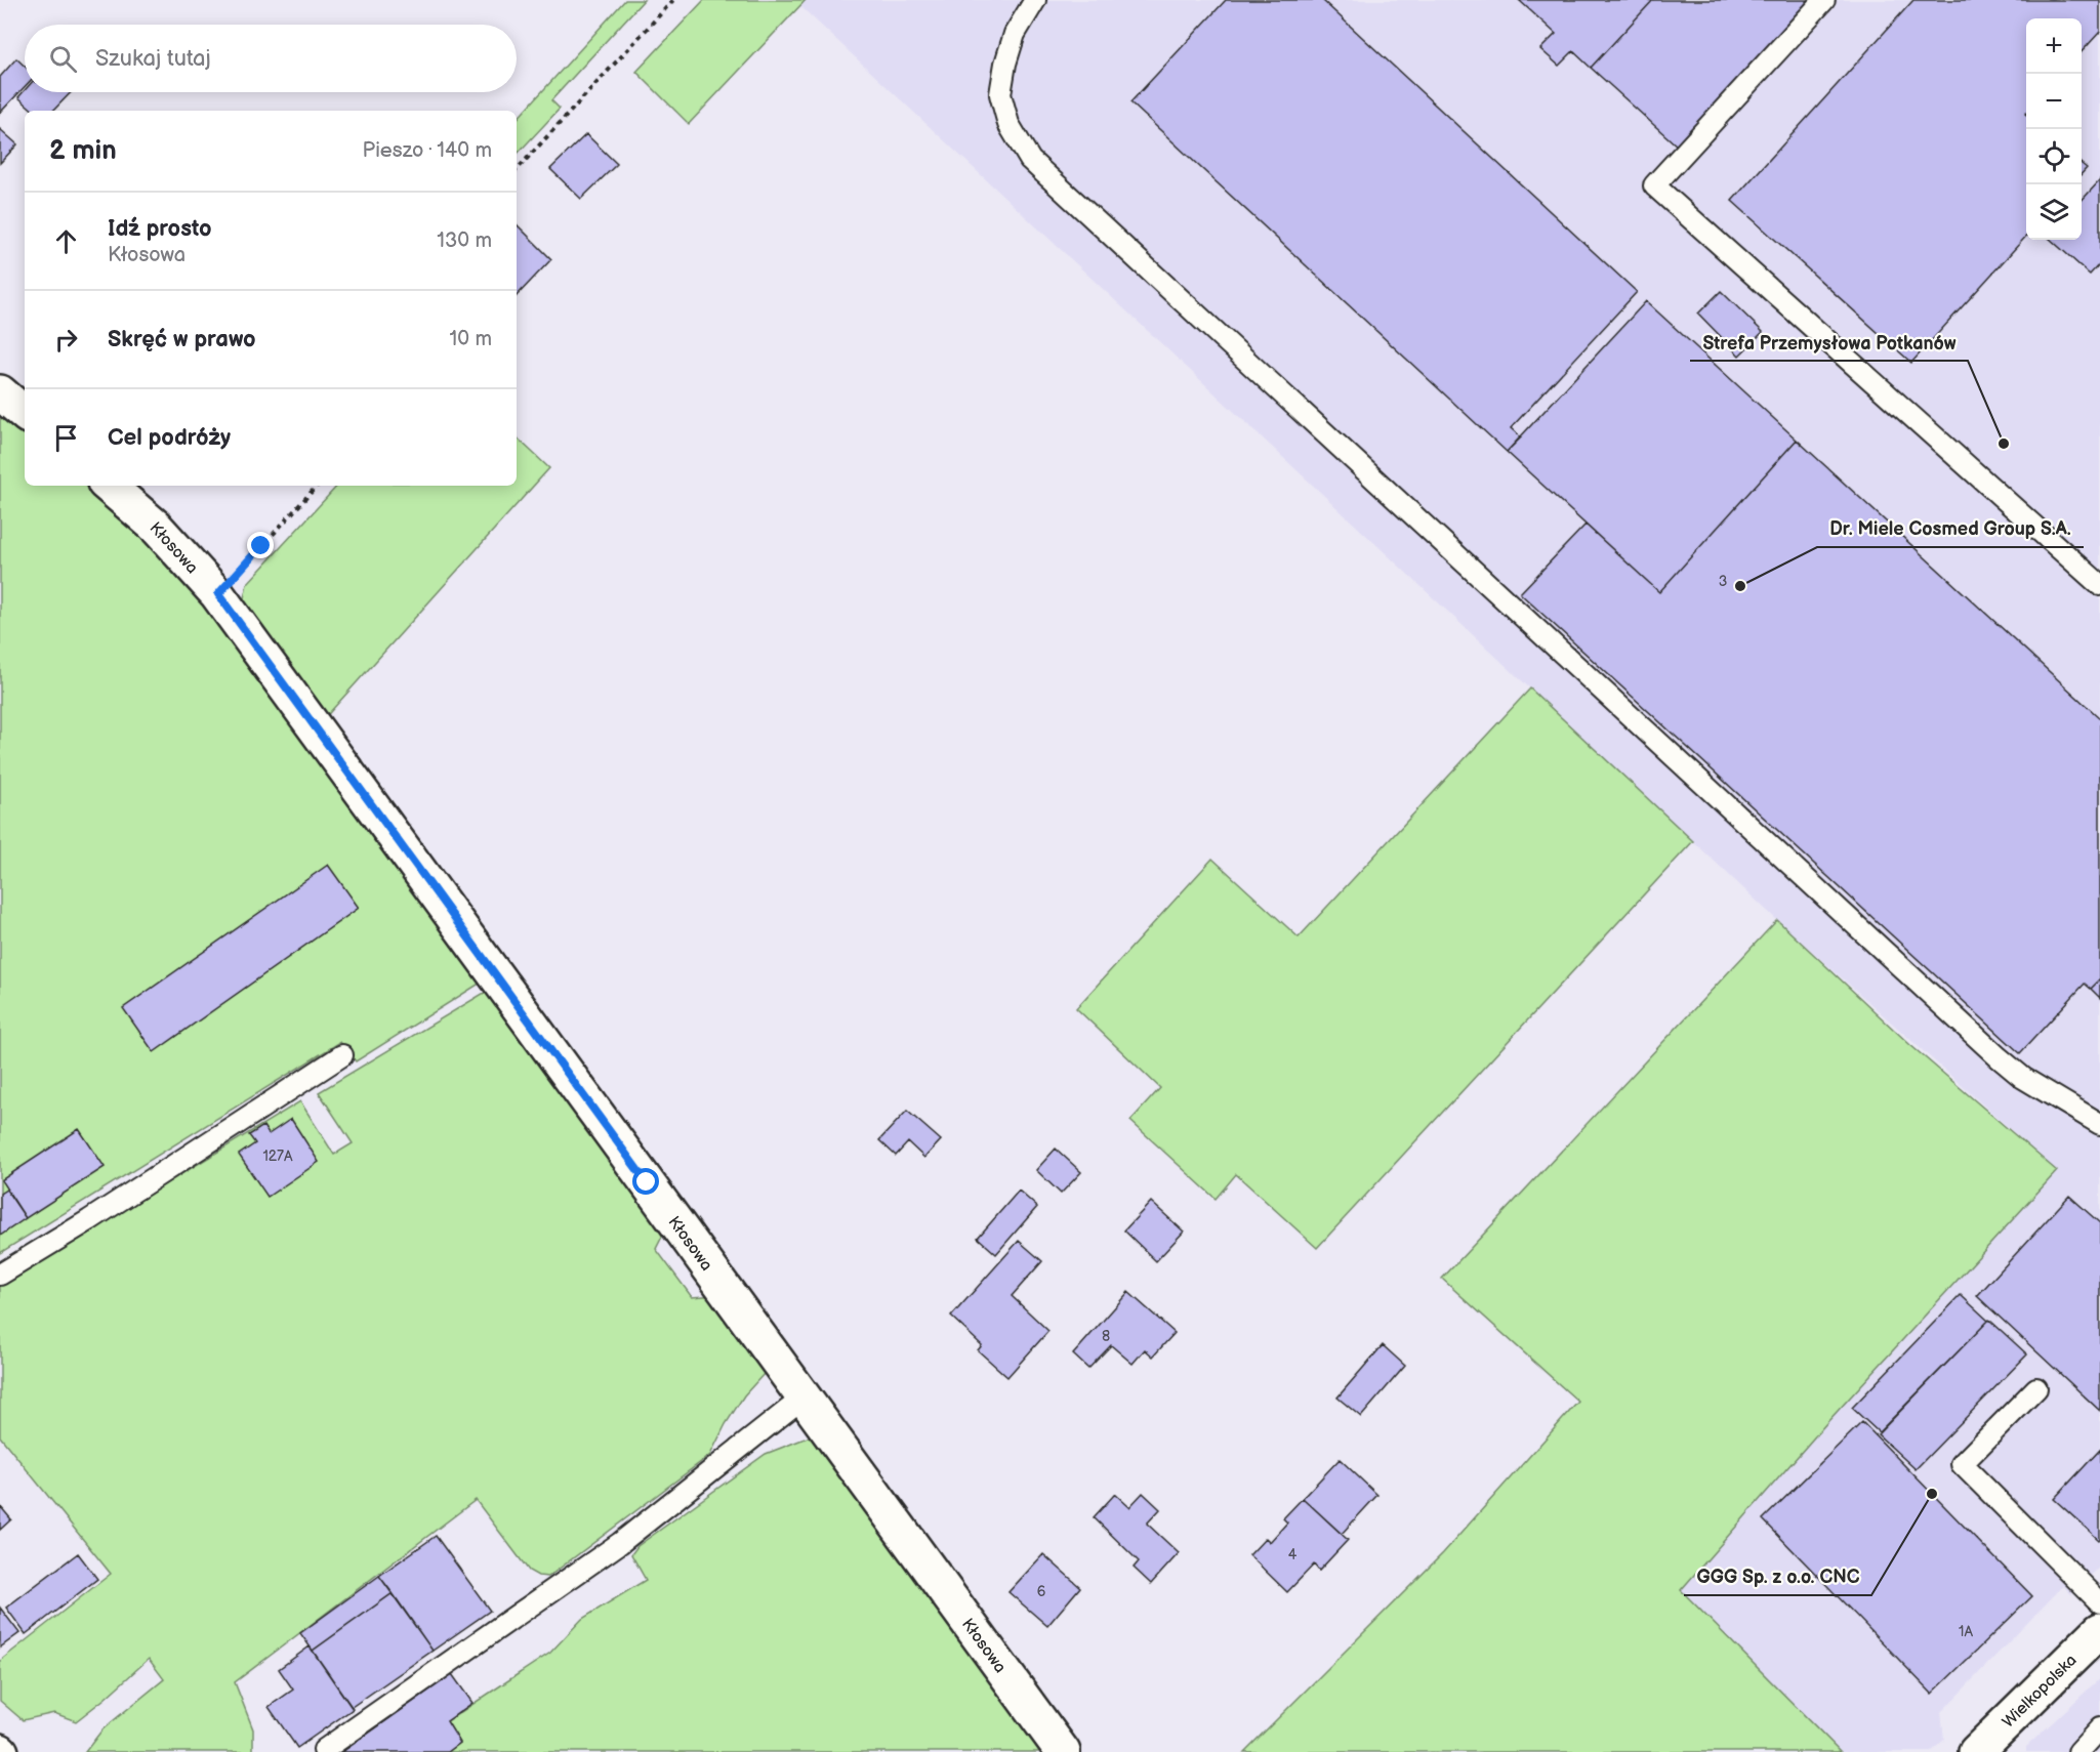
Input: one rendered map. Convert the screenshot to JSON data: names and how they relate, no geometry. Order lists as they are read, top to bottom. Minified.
{"streets":{"street":["Kłosowa","Wielkopolska"]},"places":["Strefa Przemysłowa Potkanów","Dr. Miele Cosmed Group S.A.","GGG Sp. z o.o. CNC"],"house_numbers":["3","127A","8","4","6","1A"],"page":{"map_buttons":["+","−"],"search":"Szukaj tutaj","heading":["2 min","Pieszo · 140 m"],"list":[["Idź prosto","Kłosowa","130 m"],["Skręć w prawo","10 m"],"Cel podróży"]}}
